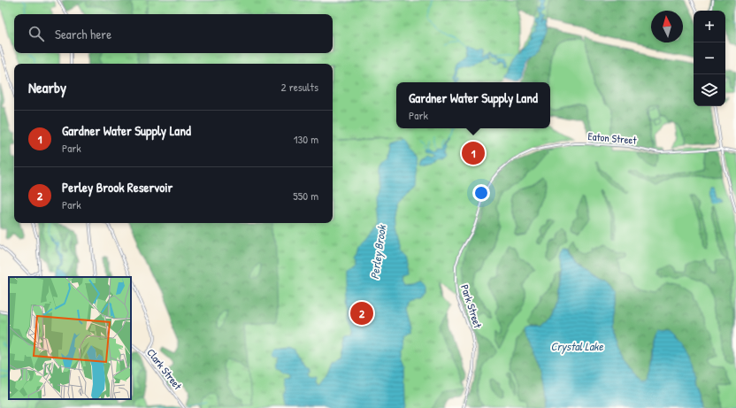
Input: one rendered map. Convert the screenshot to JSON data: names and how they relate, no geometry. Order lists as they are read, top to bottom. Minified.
{"streets":{"street":["Eaton Street","Park Street","Clark Street"]},"crossings":[["Eaton Street","Park Street"]],"water":["Perley Brook","Crystal Lake"],"north":"top","page":{"map_buttons":["+","−"],"search":"Search here","heading":["Nearby","2 results"],"popup":["Gardner Water Supply Land","Park"],"list":[{"mark":"1","name":"Gardner Water Supply Land","note":"Park","value":"130 m"},{"mark":"2","name":"Perley Brook Reservoir","note":"Park","value":"550 m"}],"pins":["1","2"]}}
